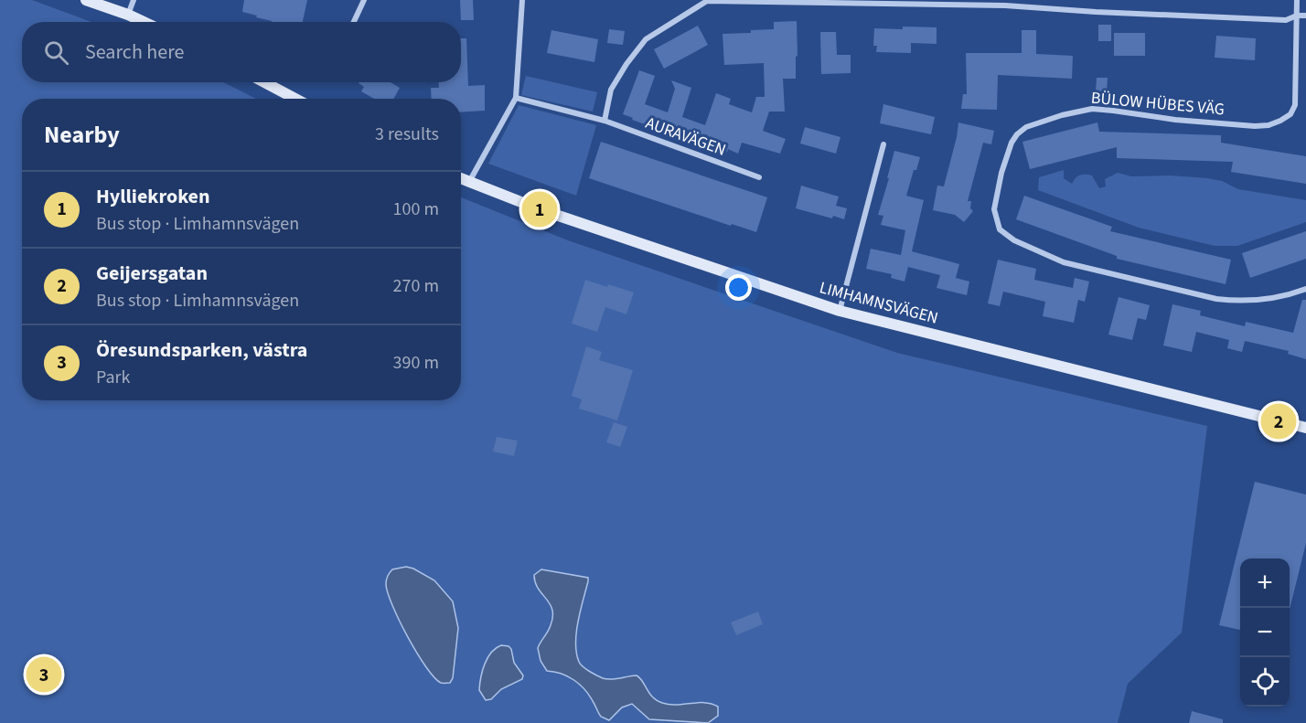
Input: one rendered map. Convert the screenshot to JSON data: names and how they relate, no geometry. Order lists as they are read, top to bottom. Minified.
{"streets":{"main road":["LIMHAMNSVÄGEN"],"street":["BÜLOW HÜBES VÄG","AURAVÄGEN"]},"page":{"search":"Search here","heading":["Nearby","3 results"],"list":[{"mark":"1","name":"Hylliekroken","note":"Bus stop · Limhamnsvägen","value":"100 m"},{"mark":"2","name":"Geijersgatan","note":"Bus stop · Limhamnsvägen","value":"270 m"},{"mark":"3","name":"Öresundsparken, västra","note":"Park","value":"390 m"}],"pins":["1","2","3"],"map_buttons":["+","−"]}}
